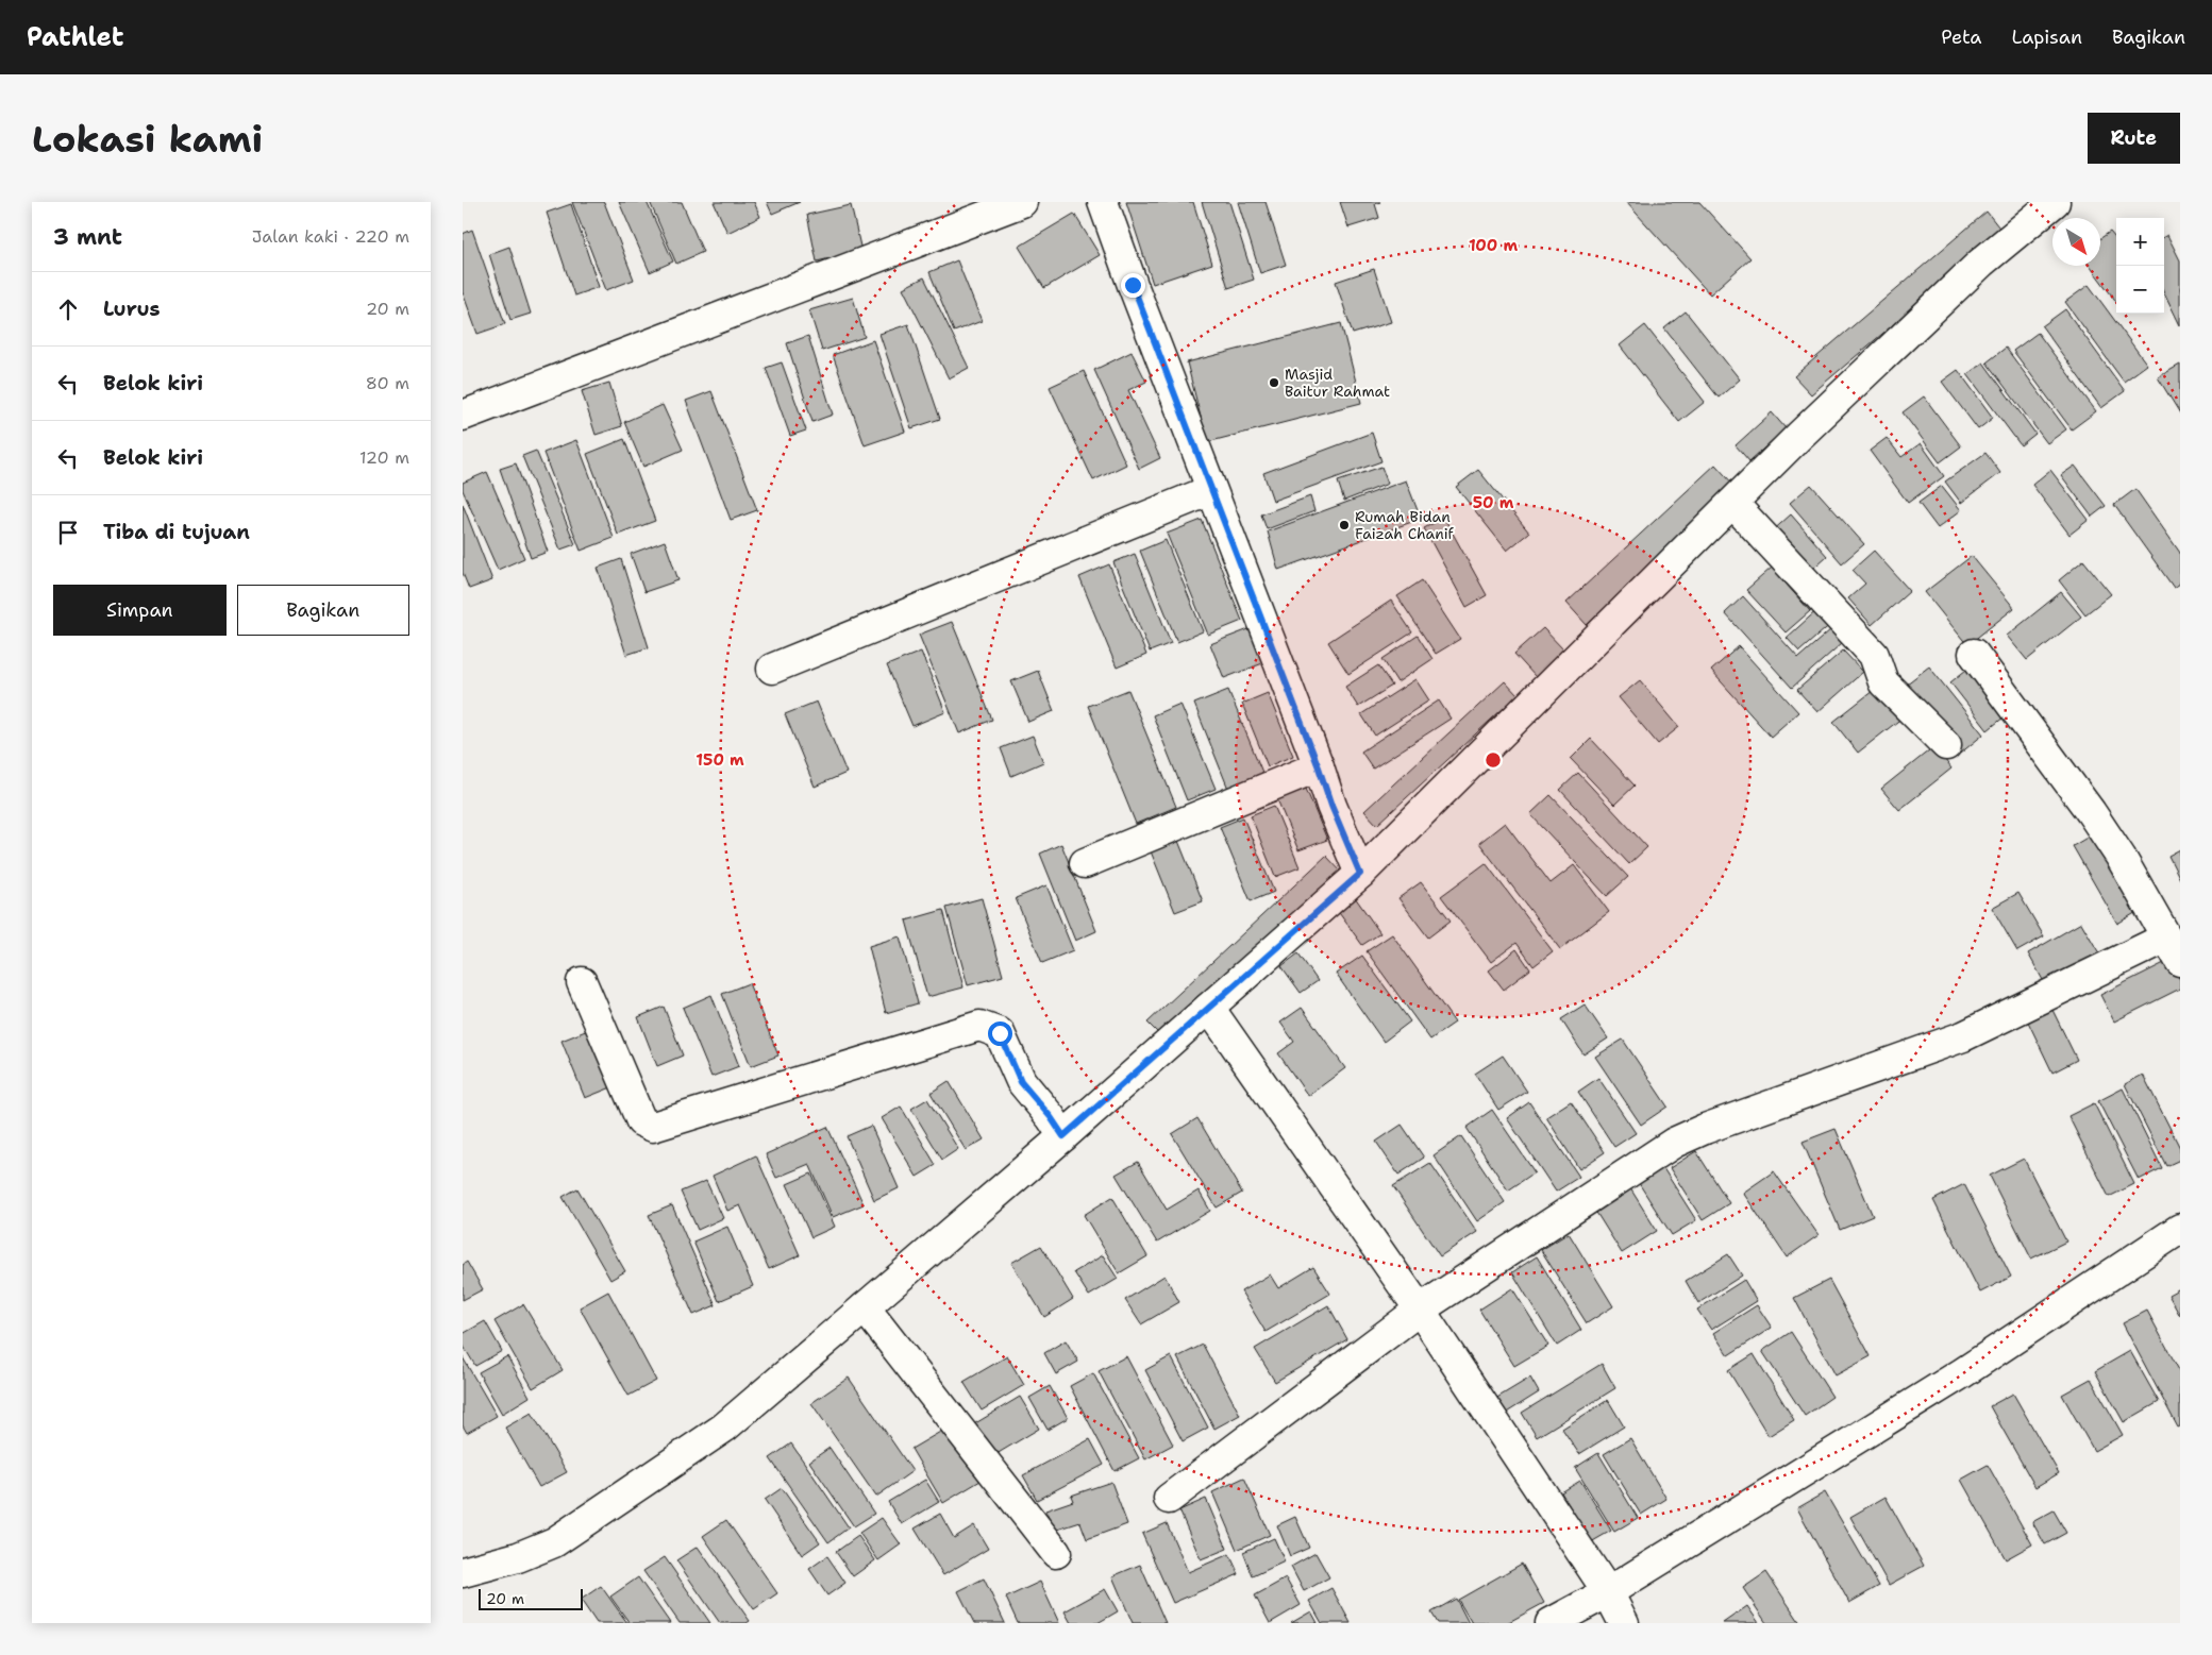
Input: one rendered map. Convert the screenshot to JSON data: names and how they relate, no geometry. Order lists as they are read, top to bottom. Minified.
{"places":["Masjid Baitur Rahmat","Rumah Bidan Faizah Chanif"],"scale_bar":"20 m","north":"bottom right","page":{"header":"Pathlet","nav":["Peta","Lapisan","Bagikan"],"buttons":["Rute",["Simpan","Bagikan"]],"title":"Lokasi kami","heading":["3 mnt","Jalan kaki · 220 m"],"map_buttons":["+","−"],"list":[["Lurus","20 m"],["Belok kiri","80 m"],["Belok kiri","120 m"],"Tiba di tujuan"],"scale":"20 m"},"rings":["100 m","50 m","150 m"]}
